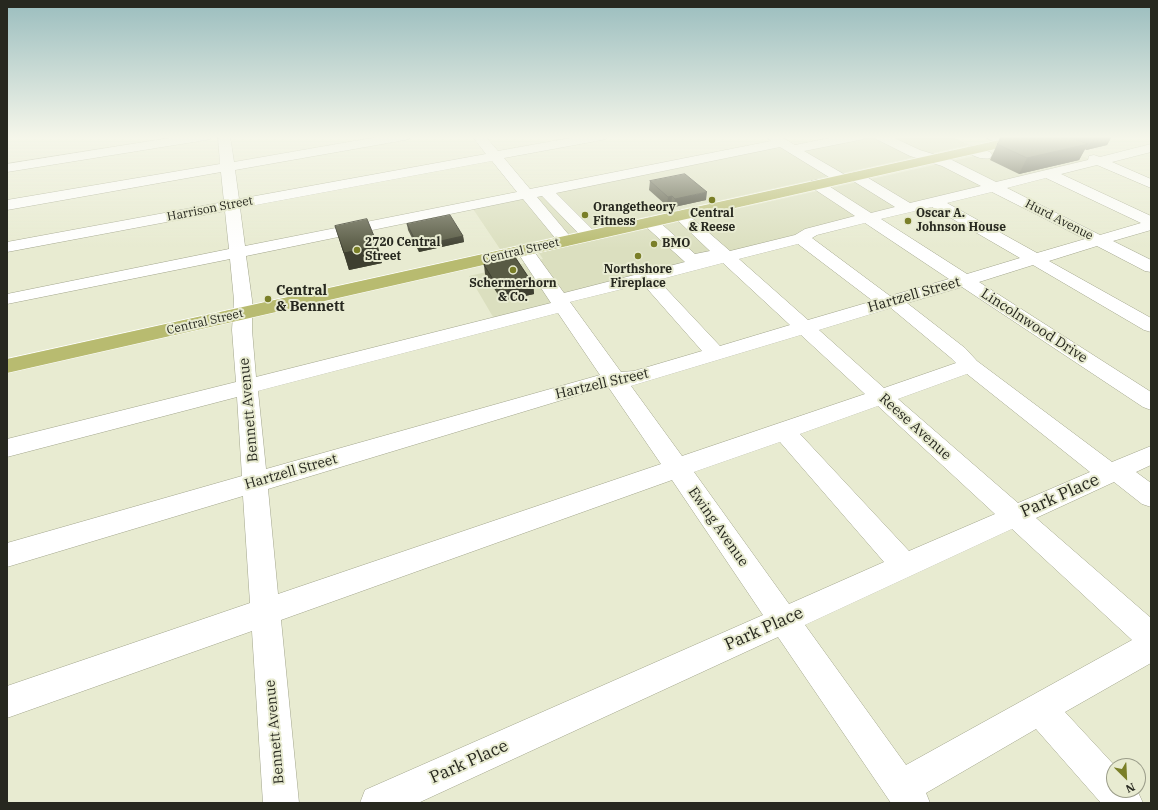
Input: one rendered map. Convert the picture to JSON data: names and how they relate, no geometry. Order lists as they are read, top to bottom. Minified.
{"streets":{"main road":["Central Street"],"street":["Harrison Street","Hurd Avenue","Hartzell Street","Lincolnwood Drive","Bennett Avenue","Reese Avenue","Park Place","Ewing Avenue"]},"crossings":[["Harrison Street","Bennett Avenue"],["Hurd Avenue","Hartzell Street"],["Central Street","Lincolnwood Drive"],["Central Street","Bennett Avenue"],["Central Street","Reese Avenue"],["Central Street","Ewing Avenue"],["Hartzell Street","Lincolnwood Drive"],["Hartzell Street","Bennett Avenue"],["Hartzell Street","Reese Avenue"],["Hartzell Street","Ewing Avenue"],["Reese Avenue","Park Place"],["Park Place","Ewing Avenue"]],"places":["Central & Reese","Orangetheory Fitness","Oscar A. Johnson House","BMO","2720 Central Street","Northshore Fireplace","Schermerhorn & Co.","Central & Bennett"],"north":"bottom right"}
